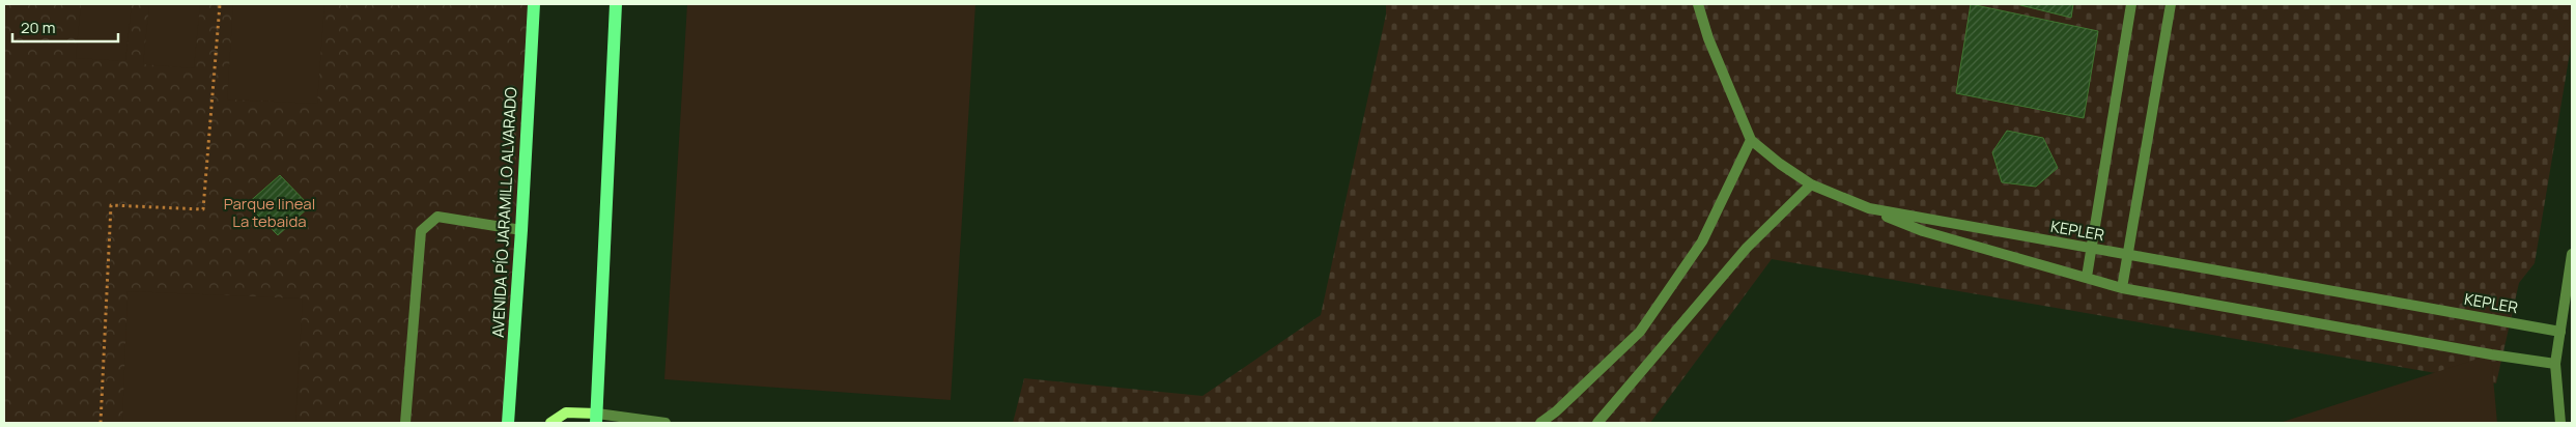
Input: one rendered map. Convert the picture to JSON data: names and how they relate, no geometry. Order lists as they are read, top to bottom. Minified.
{"streets":{"main road":["AVENIDA PÍO JARAMILLO ALVARADO"],"street":["KEPLER"]},"parks":["Parque lineal La tebaida"],"scale_bar":"20 m"}
